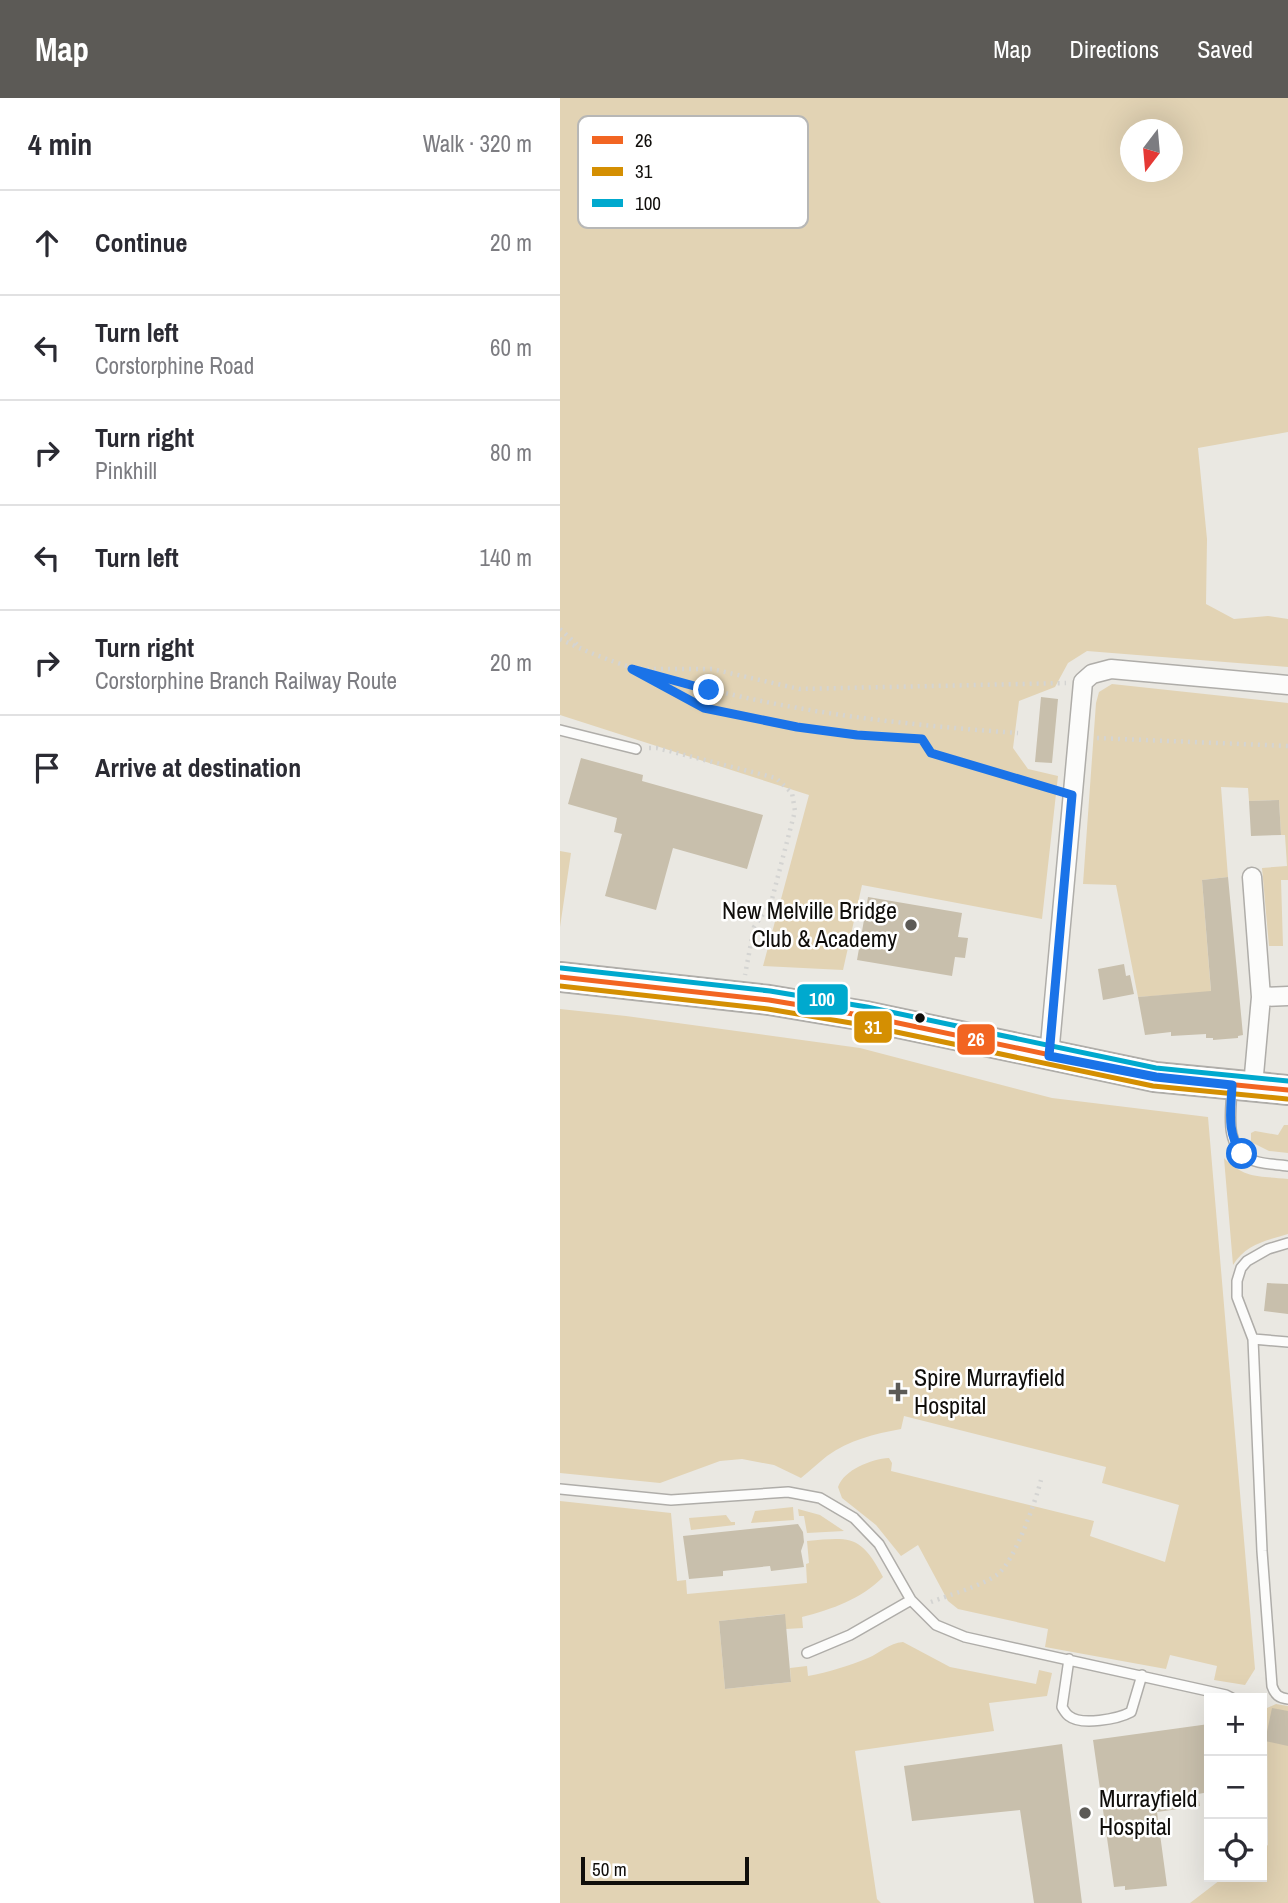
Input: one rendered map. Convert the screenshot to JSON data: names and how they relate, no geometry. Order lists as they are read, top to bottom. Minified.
{"places":{"other":["New Melville Bridge Club & Academy","Murrayfield Hospital"],"health":["Spire Murrayfield Hospital"]},"lines":["transit line 100","transit line 26","transit line 31"],"legend":["26","31","100"],"scale_bar":"50 m","north":"bottom","page":{"header":"Map","nav":["Map","Directions","Saved"],"heading":["4 min","Walk · 320 m"],"list":[["Continue","20 m"],["Turn left","Corstorphine Road","60 m"],["Turn right","Pinkhill","80 m"],["Turn left","140 m"],["Turn right","Corstorphine Branch Railway Route","20 m"],"Arrive at destination"],"map_buttons":["+","−"],"scale":"50 m"}}
